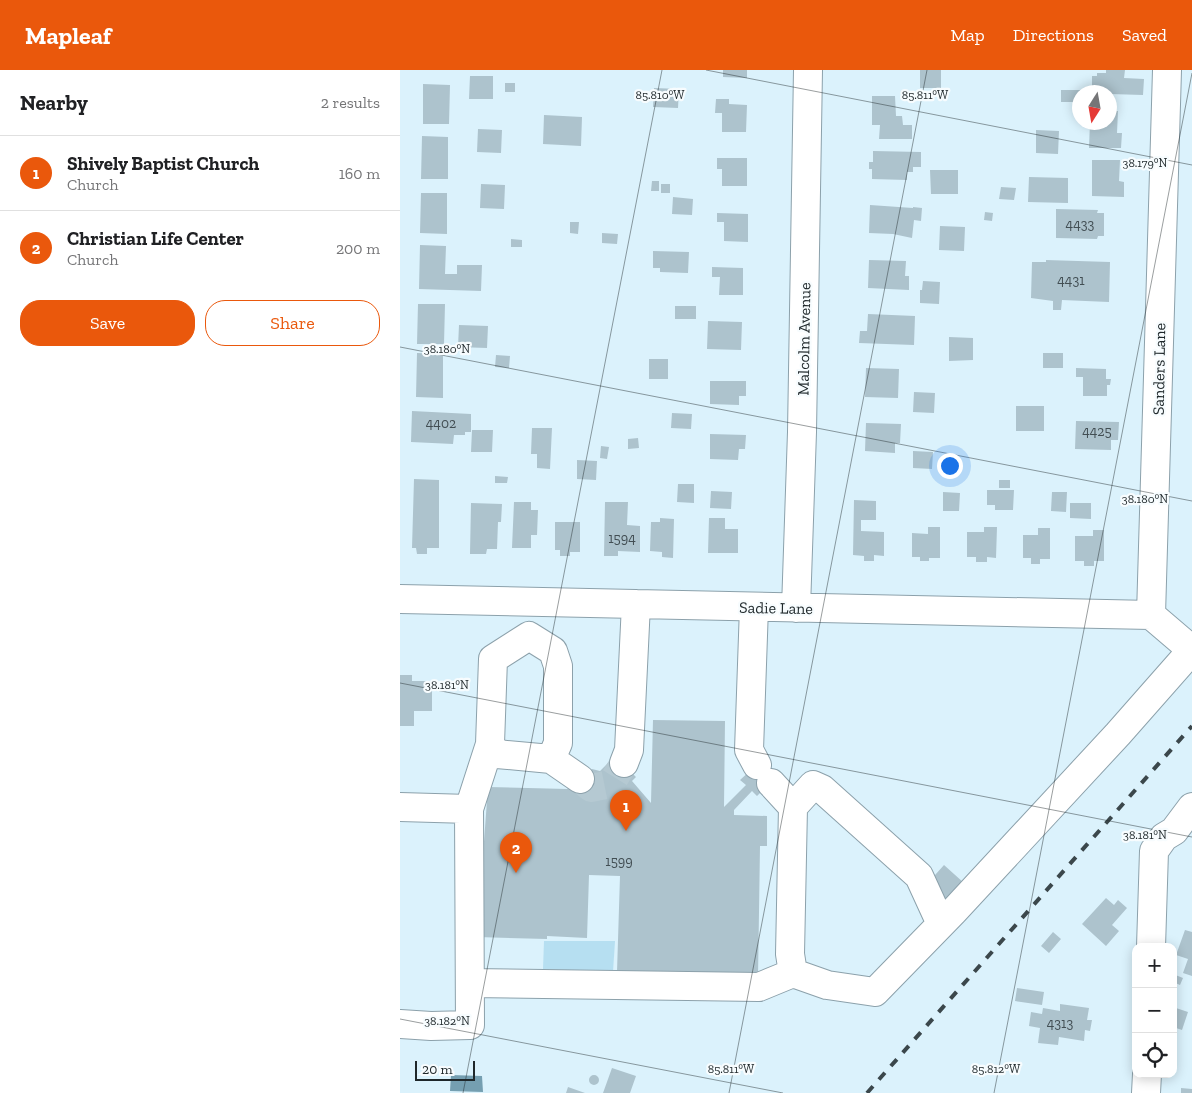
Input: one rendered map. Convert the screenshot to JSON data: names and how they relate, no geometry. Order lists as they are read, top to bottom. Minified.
{"streets":{"street":["Malcolm Avenue","Sanders Lane","Sadie Lane"]},"crossings":[["Malcolm Avenue","Sadie Lane"],["Sanders Lane","Sadie Lane"]],"house_numbers":["4433","4431","4402","4425","1594","1599","4313"],"scale_bar":"20 m","north":"bottom","page":{"header":"Mapleaf","nav":["Map","Directions","Saved"],"heading":["Nearby","2 results"],"list":[{"mark":"1","name":"Shively Baptist Church","note":"Church","value":"160 m"},{"mark":"2","name":"Christian Life Center","note":"Church","value":"200 m"}],"buttons":["Save","Share"],"pins":["1","2"],"map_buttons":["+","−"],"scale":"20 m"},"coordinates":["85.811°W","85.810°W","38.179°N","38.180°N","38.181°N","38.182°N","85.812°W"]}
